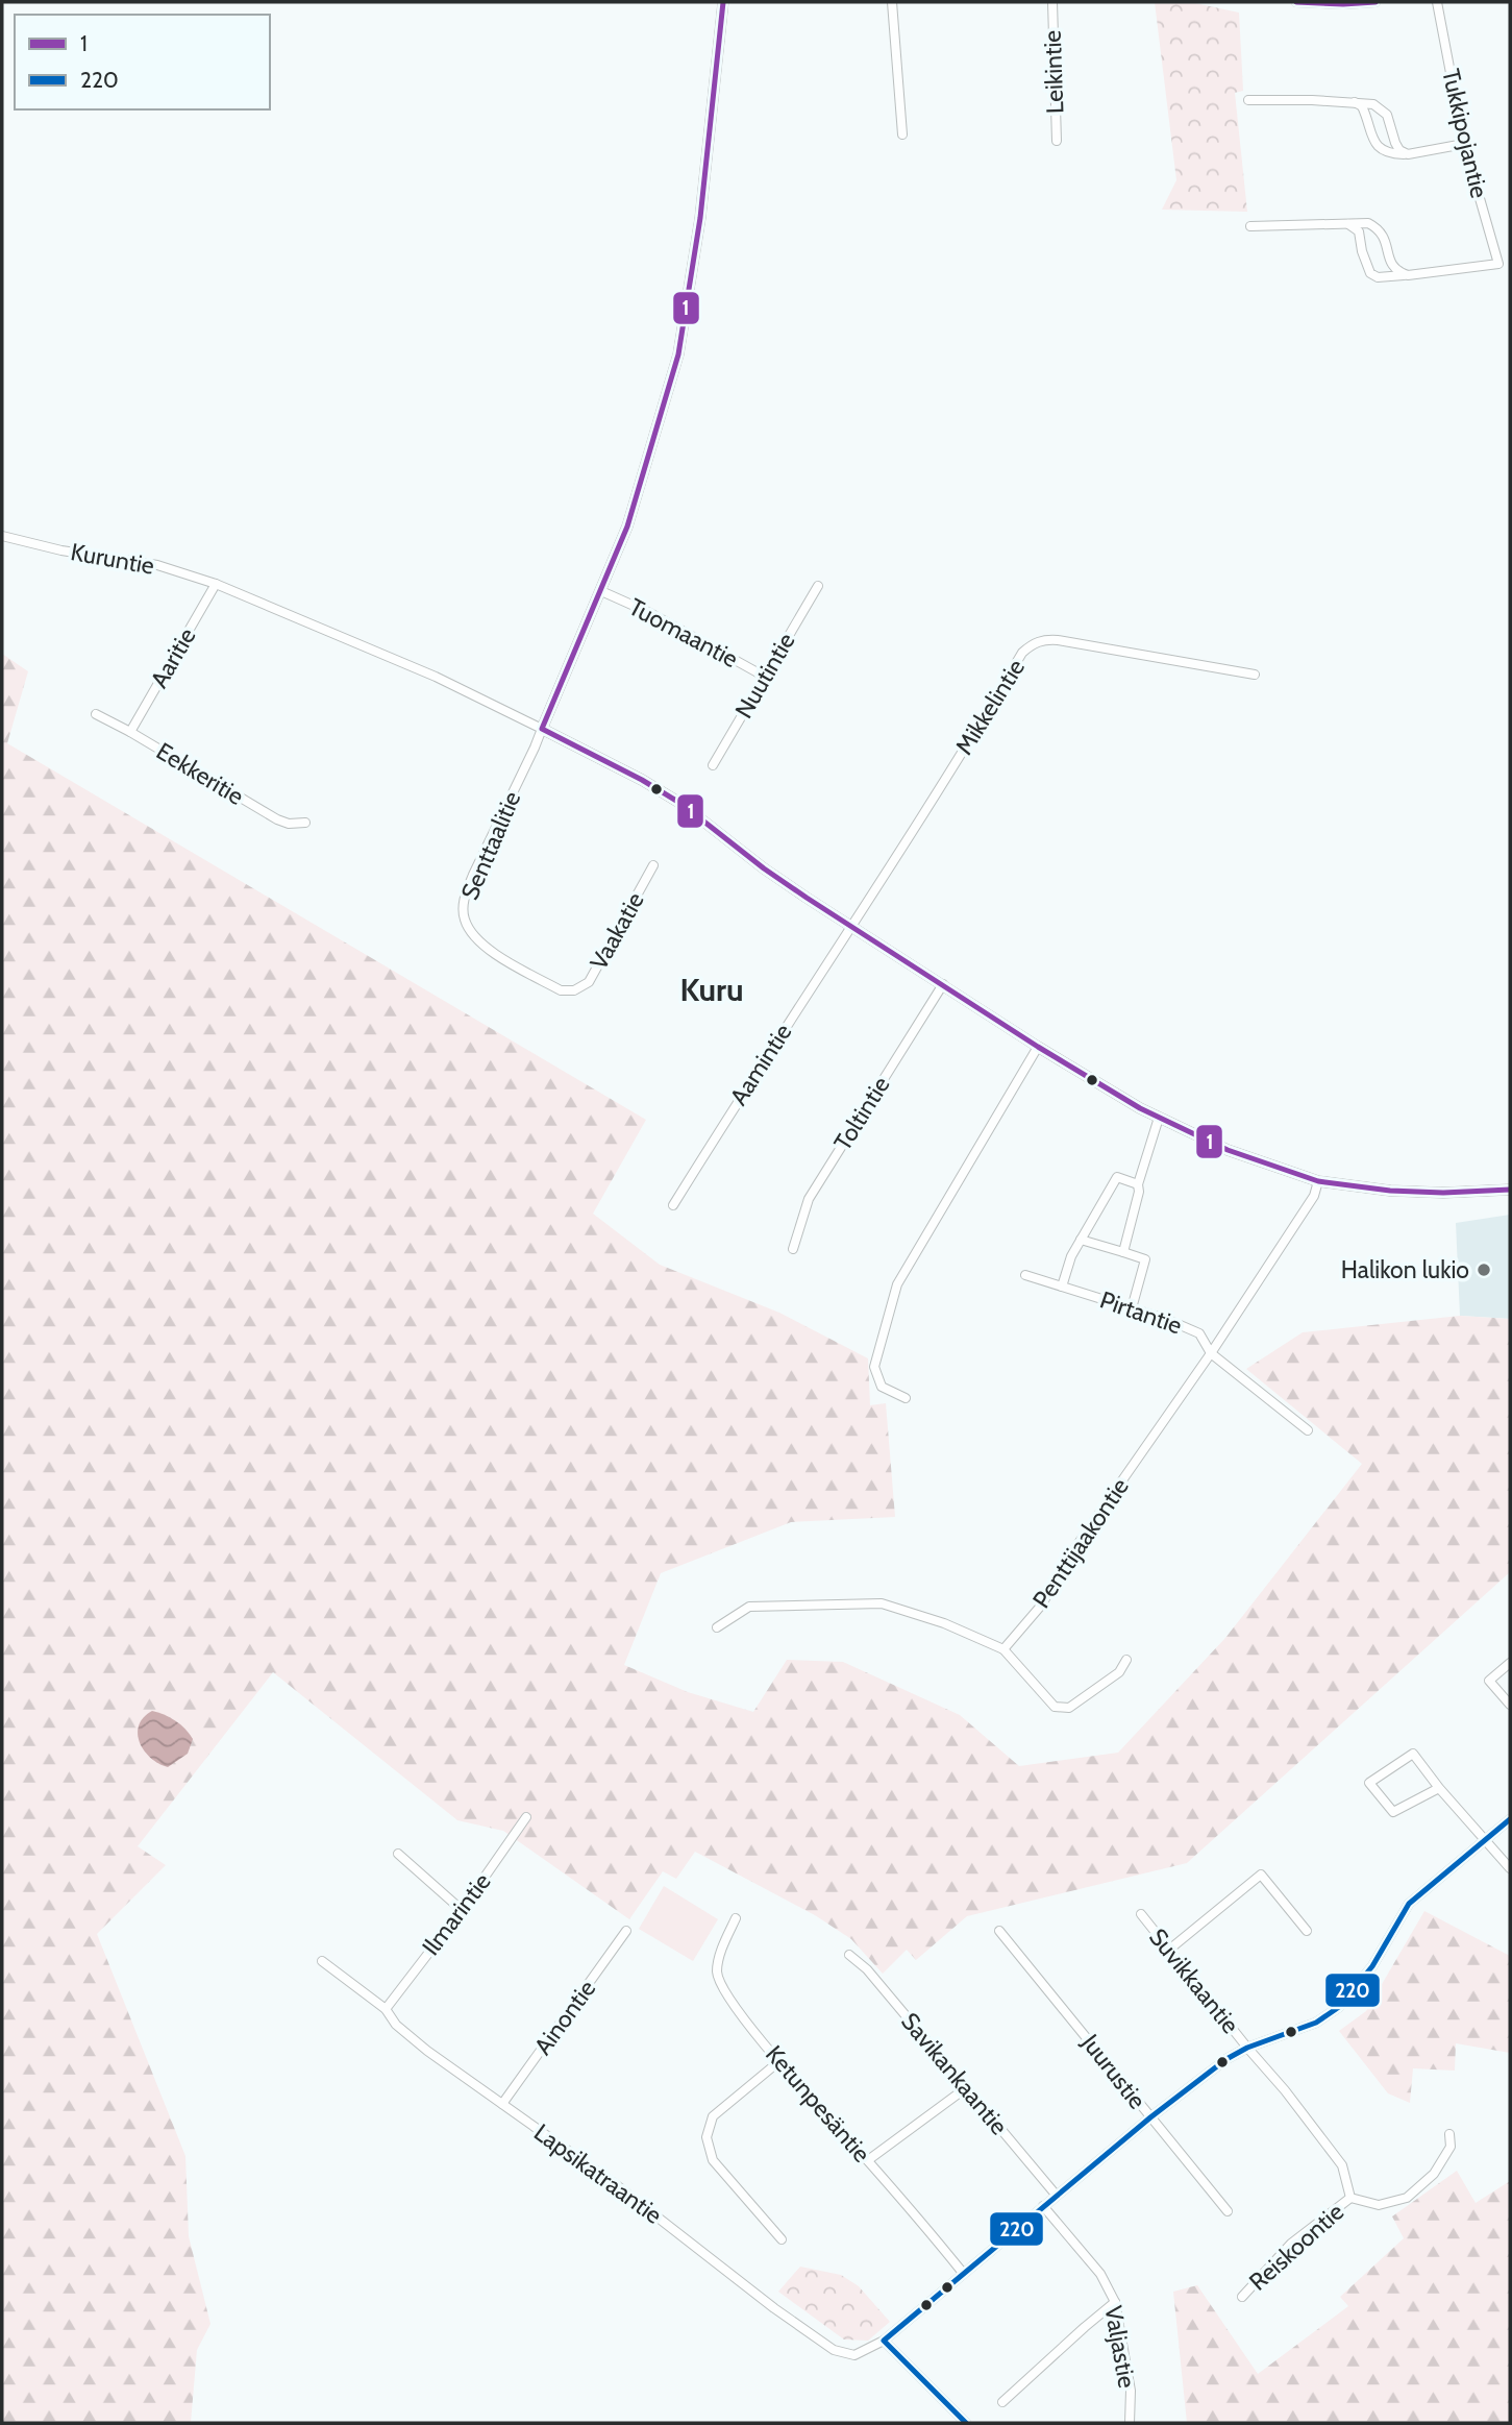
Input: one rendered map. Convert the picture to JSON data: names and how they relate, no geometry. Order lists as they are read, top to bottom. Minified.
{"streets":{"street":["Leikintie","Tukkipojantie","Kuruntie","Tuomaantie","Aaritie","Nuutintie","Mikkelintie","Eekkeritie","Senttaalitie","Vaakatie","Aamintie","Toltintie","Pirtantie","Penttijaakontie","Ilmarintie","Suvikkaantie","Ainontie","Juurustie","Savikankaantie","Ketunpesäntie","Lapsikatraantie","Reiskoontie","Valjastie"]},"crossings":[["Kuruntie","Aaritie"],["Kuruntie","Mikkelintie"],["Kuruntie","Senttaalitie"],["Kuruntie","Aamintie"],["Kuruntie","Toltintie"],["Kuruntie","Penttijaakontie"],["Tuomaantie","Nuutintie"],["Aaritie","Eekkeritie"],["Mikkelintie","Aamintie"],["Senttaalitie","Vaakatie"],["Pirtantie","Penttijaakontie"],["Ilmarintie","Lapsikatraantie"],["Suvikkaantie","Lapsikatraantie"],["Suvikkaantie","Reiskoontie"],["Ainontie","Lapsikatraantie"],["Juurustie","Lapsikatraantie"],["Savikankaantie","Lapsikatraantie"],["Ketunpesäntie","Lapsikatraantie"],["Lapsikatraantie","Valjastie"]],"districts":["Kuru"],"places":["Halikon lukio"],"lines":["transit line 1","transit line 220"],"legend":["1","220"]}
